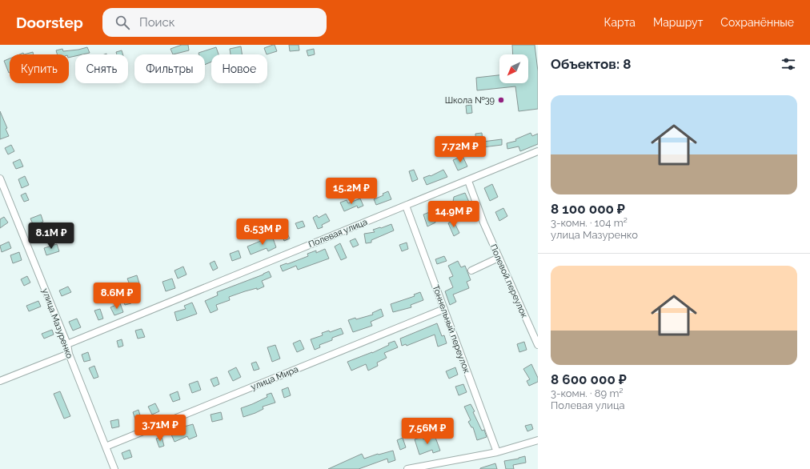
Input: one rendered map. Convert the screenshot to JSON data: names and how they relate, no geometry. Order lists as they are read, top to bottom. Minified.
{"streets":{"street":["Полевая улица","Полевой переулок","улица Мазуренко","Тоннельный переулок","улица Мира"]},"crossings":[["Полевая улица","Полевой переулок"],["Полевая улица","улица Мазуренко"],["Полевая улица","Тоннельный переулок"],["улица Мазуренко","улица Мира"],["Тоннельный переулок","улица Мира"]],"places":["Школа №39"],"north":"bottom left","page":{"header":"Doorstep","search":"Поиск","nav":["Карта","Маршрут","Сохранённые"],"heading":"Объектов: 8","chip":["Купить","Снять","Фильтры","Новое"],"list":[{"name":"8 100 000 ₽","note":"3-комн. · 104 m² · улица Мазуренко"},{"name":"8 600 000 ₽","note":"3-комн. · 89 m² · Полевая улица"}],"price":["7.72M ₽","15.2M ₽","14.9M ₽","6.53M ₽","8.1M ₽","8.6M ₽","3.71M ₽","7.56M ₽"]}}
